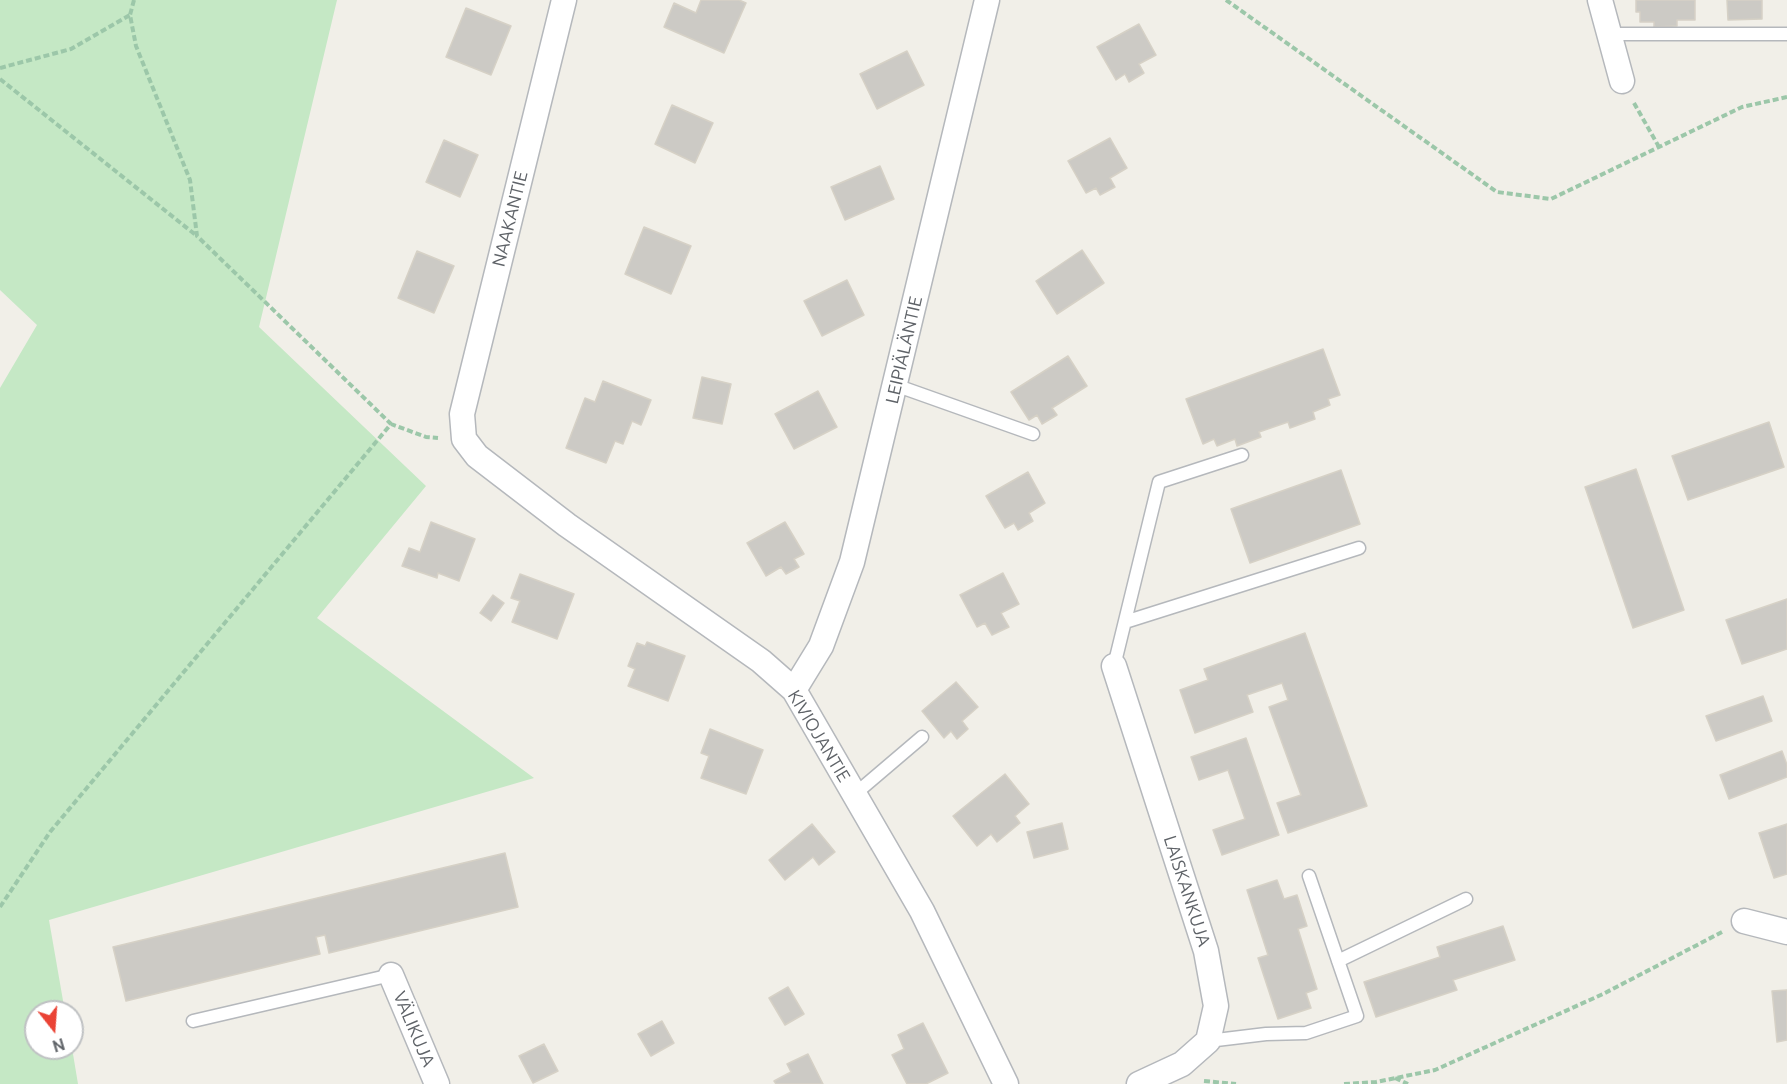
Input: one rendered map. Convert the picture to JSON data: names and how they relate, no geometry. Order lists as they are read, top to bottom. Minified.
{"streets":{"street":["NAAKANTIE","LEIPIÄLÄNTIE","KIVIOJANTIE","LAISKANKUJA","VÄLIKUJA"]},"crossings":[["NAAKANTIE","KIVIOJANTIE"],["LEIPIÄLÄNTIE","KIVIOJANTIE"]],"north":"bottom"}
